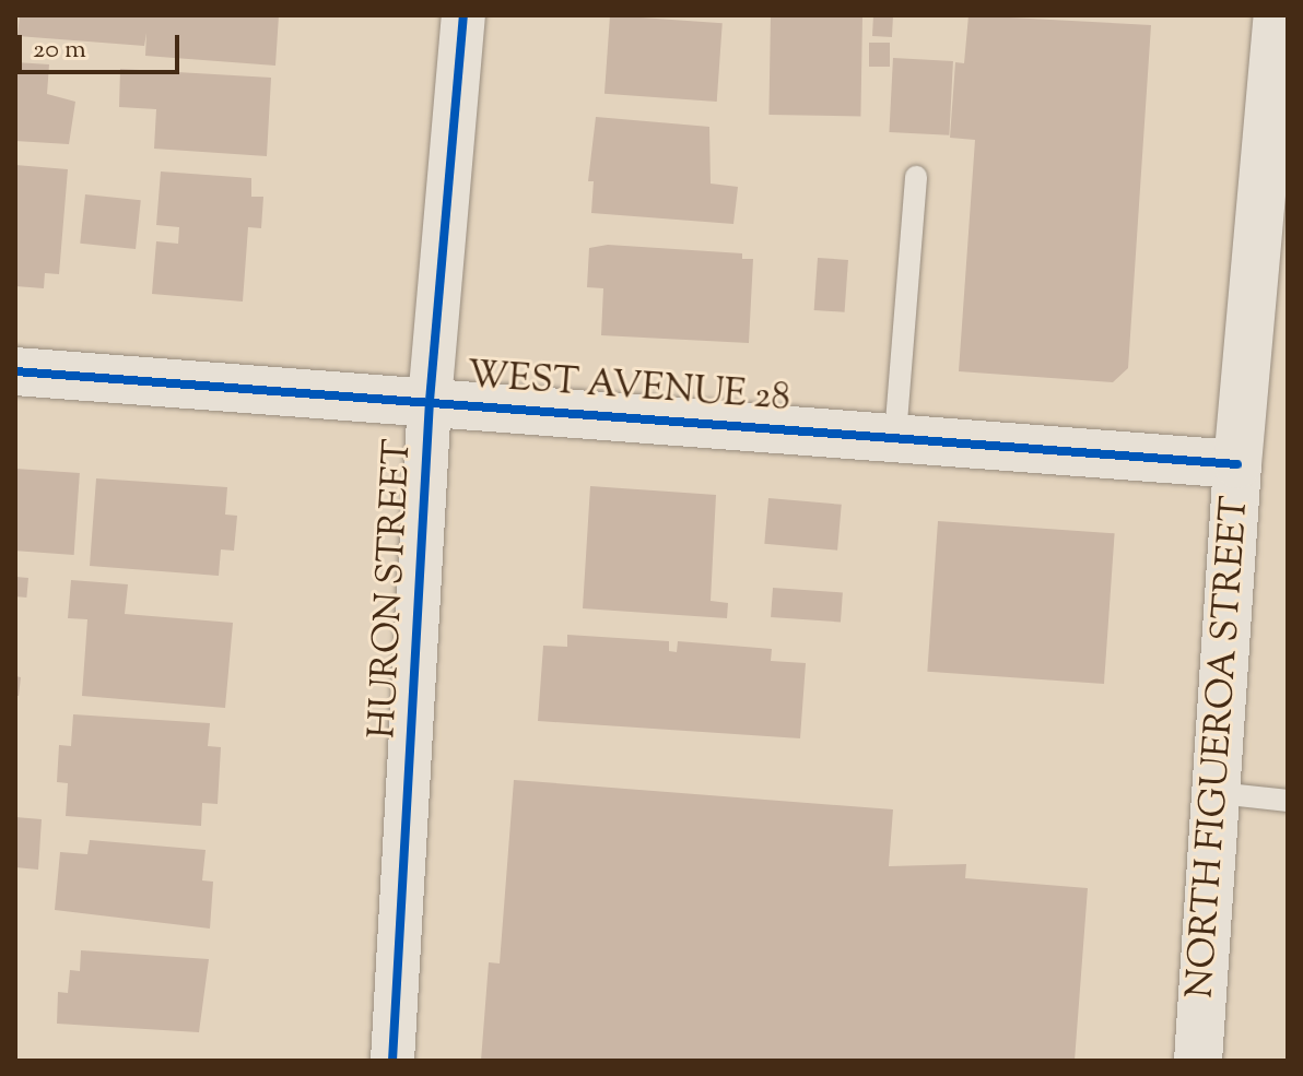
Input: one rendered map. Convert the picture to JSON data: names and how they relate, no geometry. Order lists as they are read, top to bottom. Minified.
{"streets":{"street":["WEST AVENUE 28","HURON STREET","NORTH FIGUEROA STREET"]},"crossings":[["WEST AVENUE 28","HURON STREET"],["WEST AVENUE 28","NORTH FIGUEROA STREET"]],"scale_bar":"20 m"}
